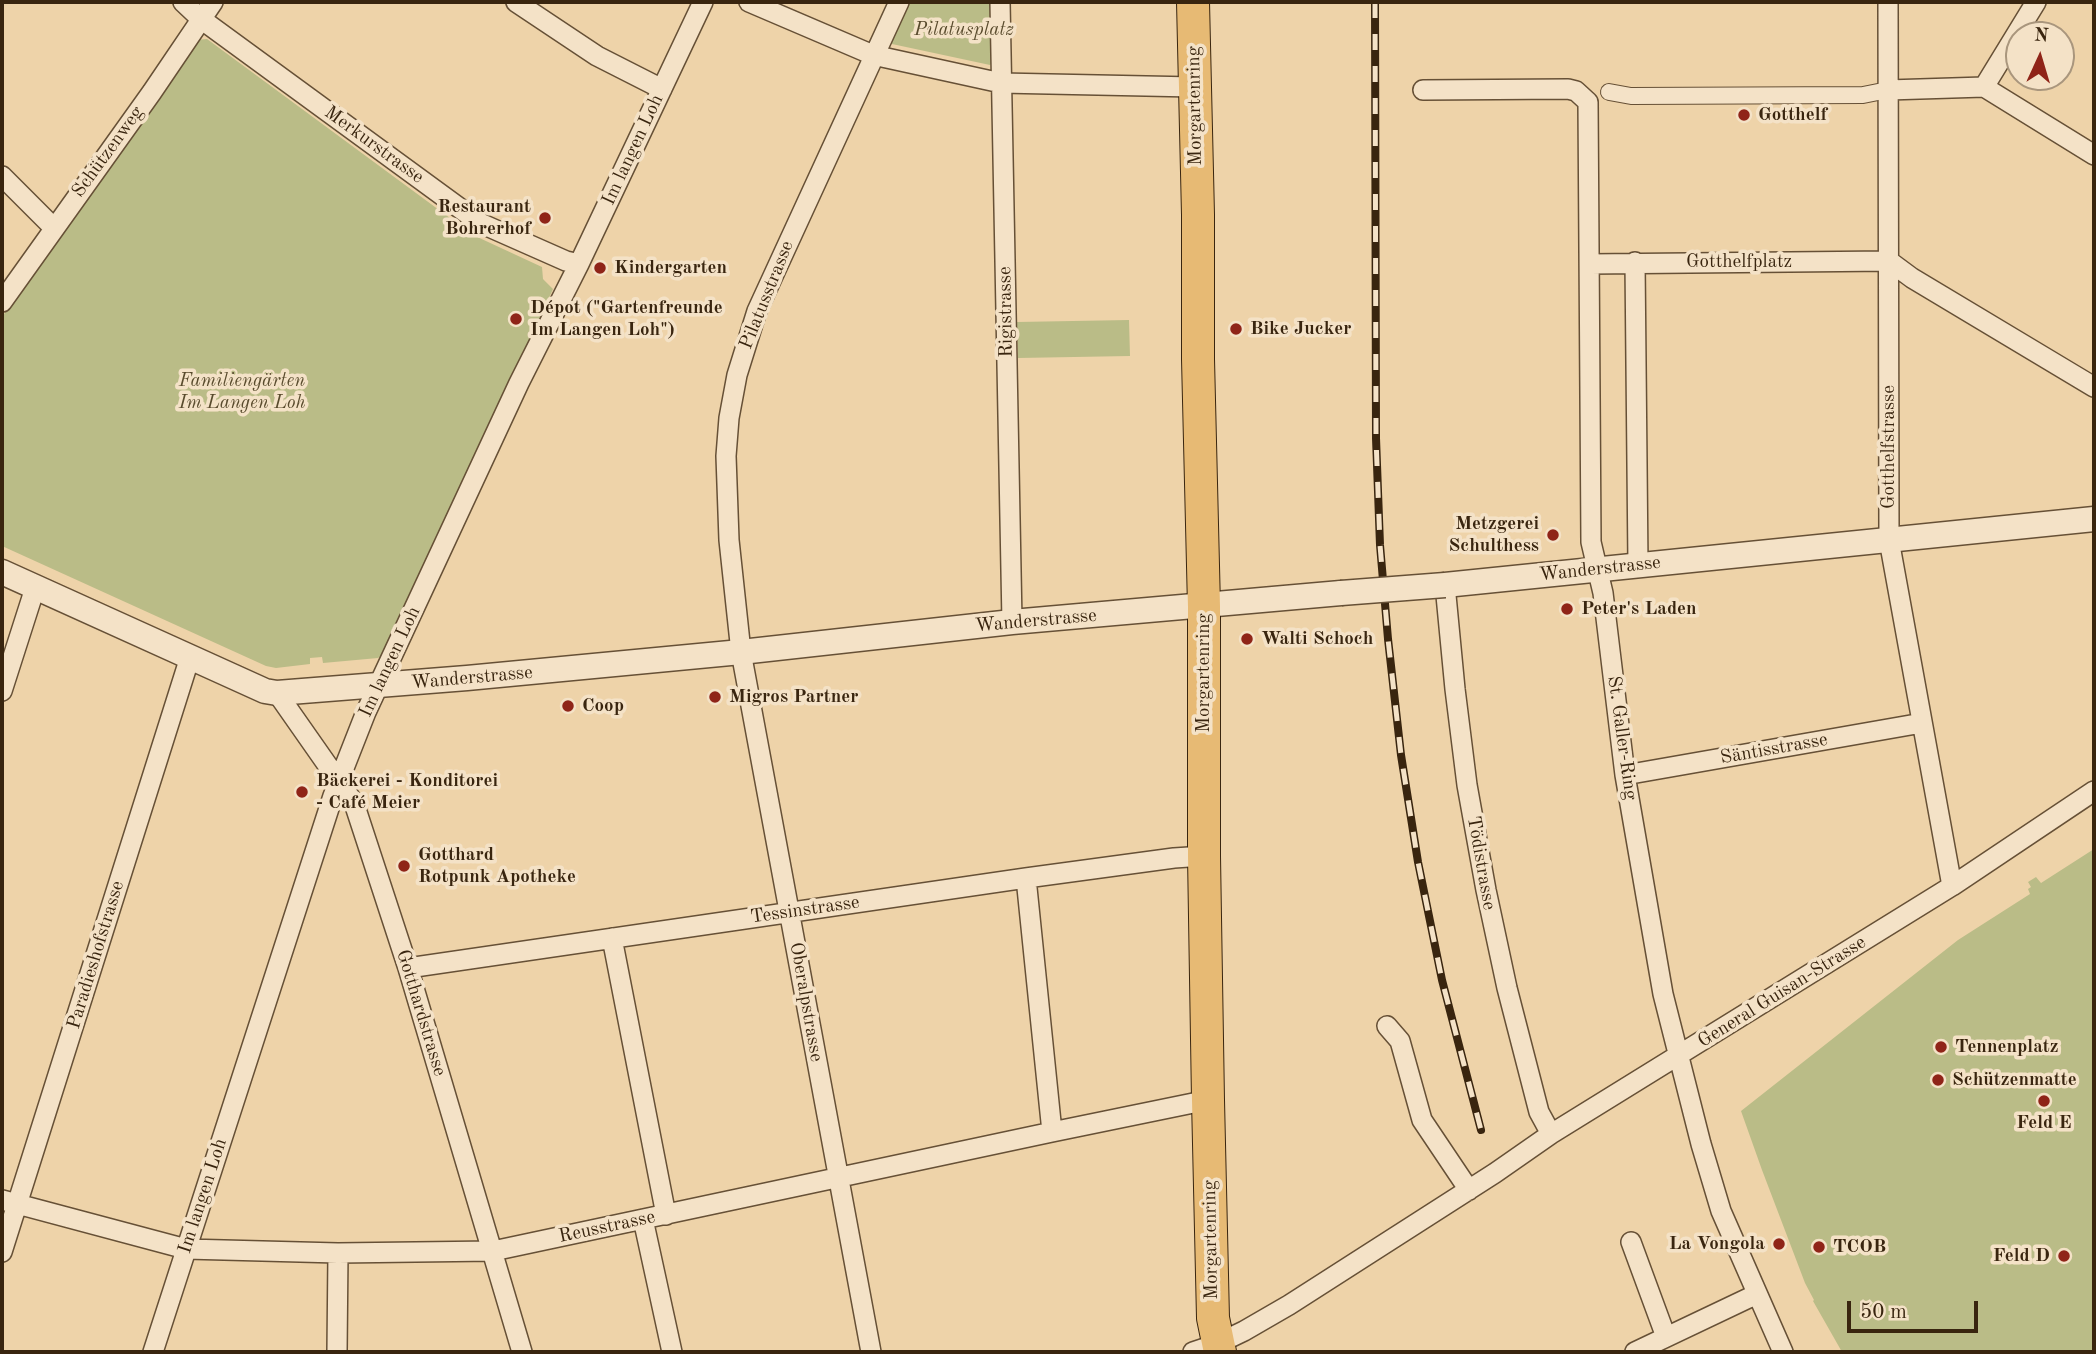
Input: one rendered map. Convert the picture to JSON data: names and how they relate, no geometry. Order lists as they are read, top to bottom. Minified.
{"streets":{"main road":["Morgartenring"],"street":["Merkurstrasse","Im langen Loh","Schützenweg","Gotthelfplatz","Pilatusstrasse","Rigistrasse","Gotthelfstrasse","Wanderstrasse","St. Galler-Ring","Säntisstrasse","Tödistrasse","Tessinstrasse","Paradieshofstrasse","General Guisan-Strasse","Oberalpstrasse","Gotthardstrasse","Reusstrasse"]},"crossings":[["Morgartenring","Wanderstrasse"],["Morgartenring","Tessinstrasse"],["Morgartenring","General Guisan-Strasse"],["Morgartenring","Reusstrasse"],["Merkurstrasse","Im langen Loh"],["Merkurstrasse","Schützenweg"],["Im langen Loh","Wanderstrasse"],["Im langen Loh","Gotthardstrasse"],["Im langen Loh","Reusstrasse"],["Gotthelfplatz","Gotthelfstrasse"],["Gotthelfplatz","St. Galler-Ring"],["Pilatusstrasse","Wanderstrasse"],["Pilatusstrasse","Oberalpstrasse"],["Rigistrasse","Wanderstrasse"],["Gotthelfstrasse","Wanderstrasse"],["Gotthelfstrasse","Säntisstrasse"],["Gotthelfstrasse","General Guisan-Strasse"],["Wanderstrasse","St. Galler-Ring"],["Wanderstrasse","Tödistrasse"],["Wanderstrasse","Paradieshofstrasse"],["Wanderstrasse","Oberalpstrasse"],["Wanderstrasse","Gotthardstrasse"],["St. Galler-Ring","Säntisstrasse"],["St. Galler-Ring","General Guisan-Strasse"],["Tödistrasse","General Guisan-Strasse"],["Tessinstrasse","Oberalpstrasse"],["Tessinstrasse","Gotthardstrasse"],["Paradieshofstrasse","Reusstrasse"],["Oberalpstrasse","Reusstrasse"],["Gotthardstrasse","Reusstrasse"]],"parks":["Pilatusplatz","Familiengärten Im Langen Loh"],"places":["Gotthelf","Restaurant Bohrerhof","Kindergarten","Dépot (\"Gartenfreunde Im Langen Loh\")","Bike Jucker","Metzgerei Schulthess","Peter's Laden","Walti Schoch","Migros Partner","Coop","Bäckerei - Konditorei - Café Meier","Gotthard Rotpunk Apotheke","Tennenplatz","Schützenmatte","Feld E","La Vongola","TCOB","Feld D"],"scale_bar":"50 m","north":"top"}
